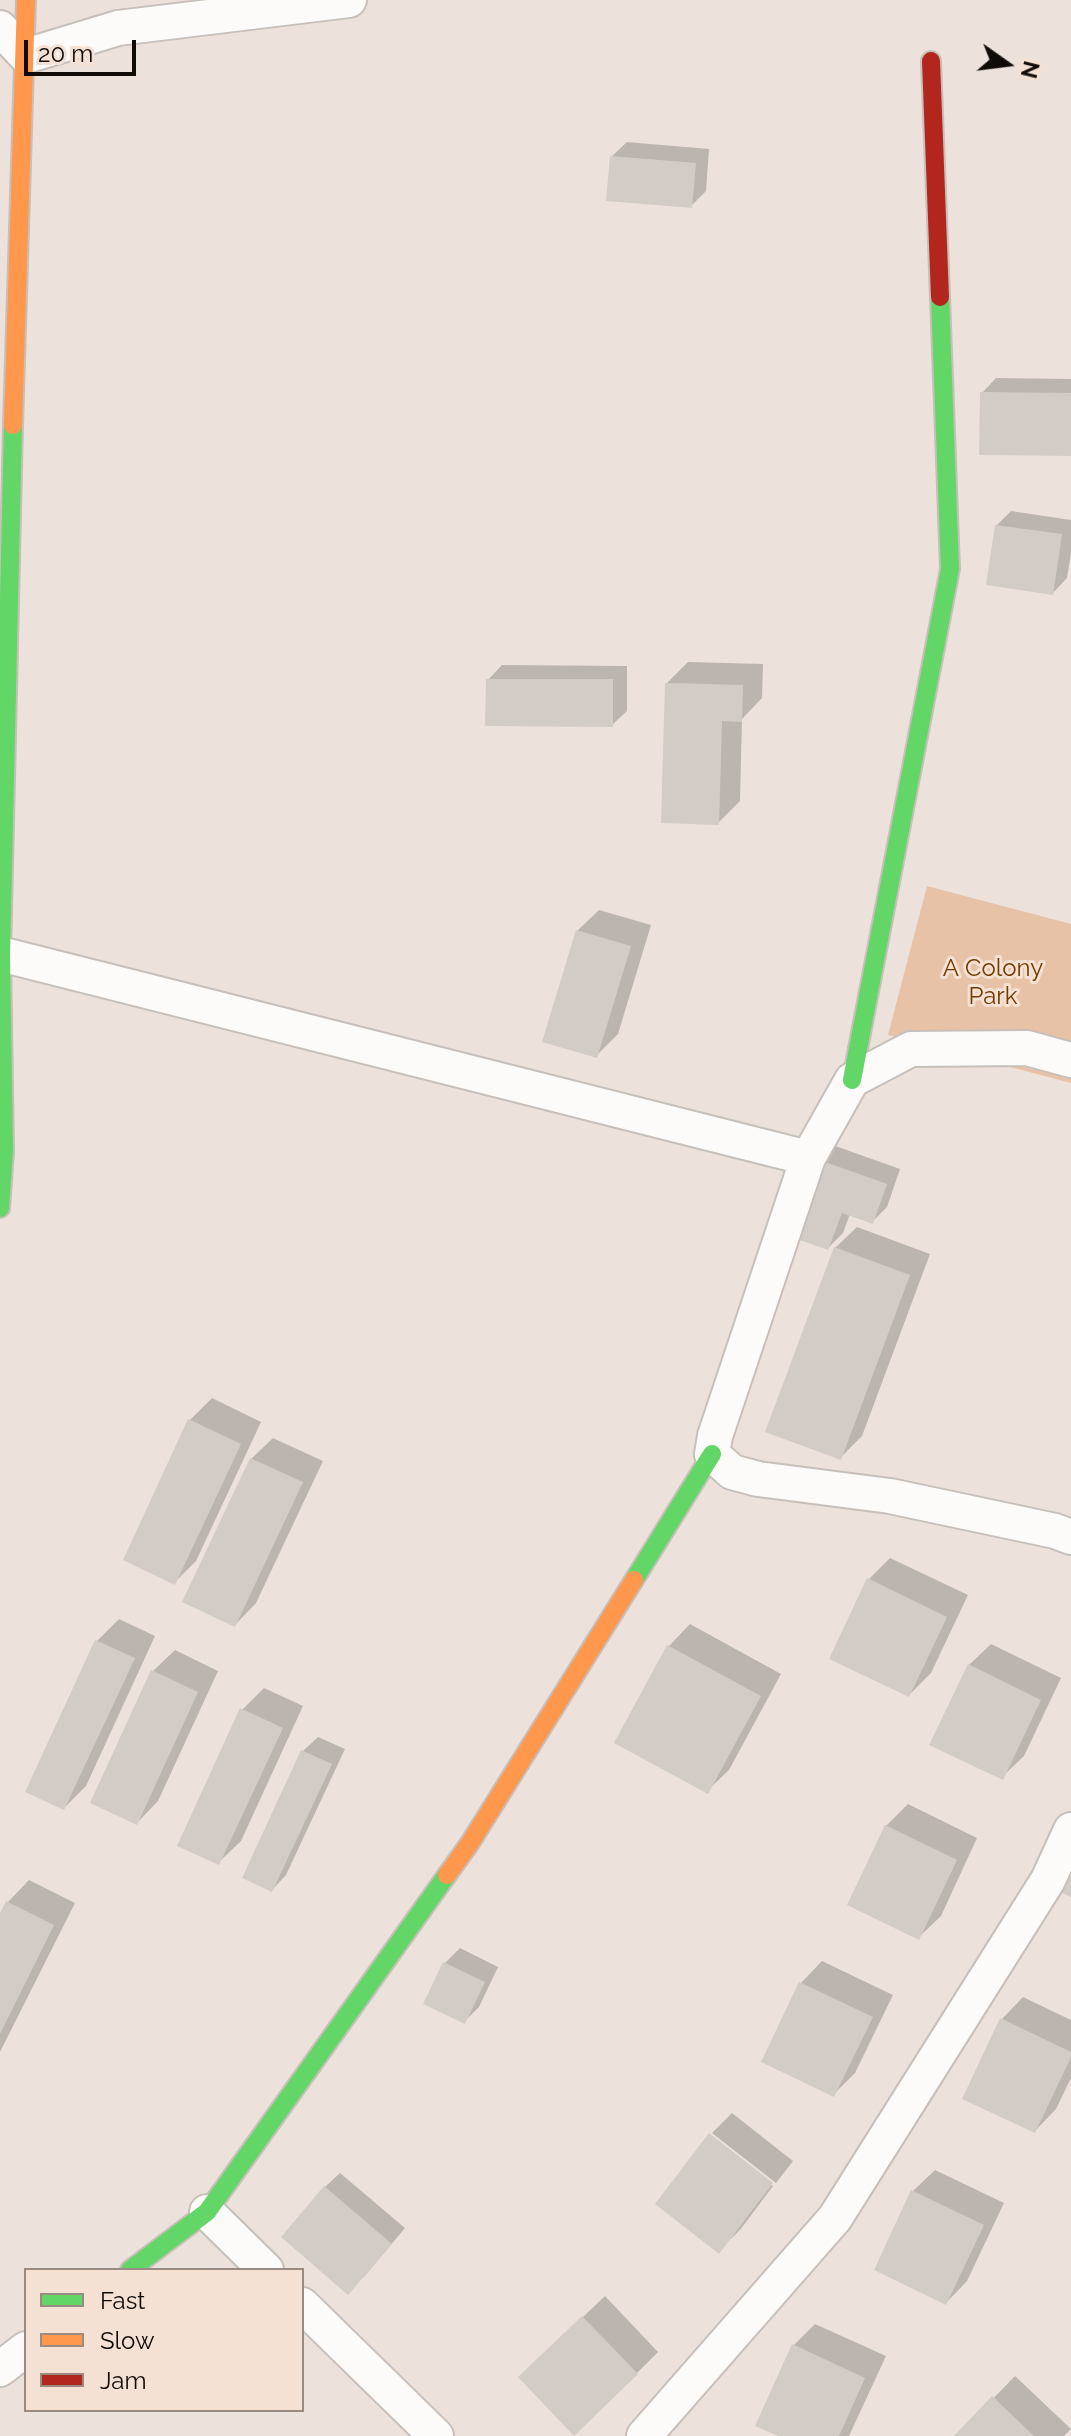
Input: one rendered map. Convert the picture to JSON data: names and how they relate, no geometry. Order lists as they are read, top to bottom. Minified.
{"parks":["A Colony Park"],"legend":["Fast","Slow","Jam"],"scale_bar":"20 m","north":"right"}
